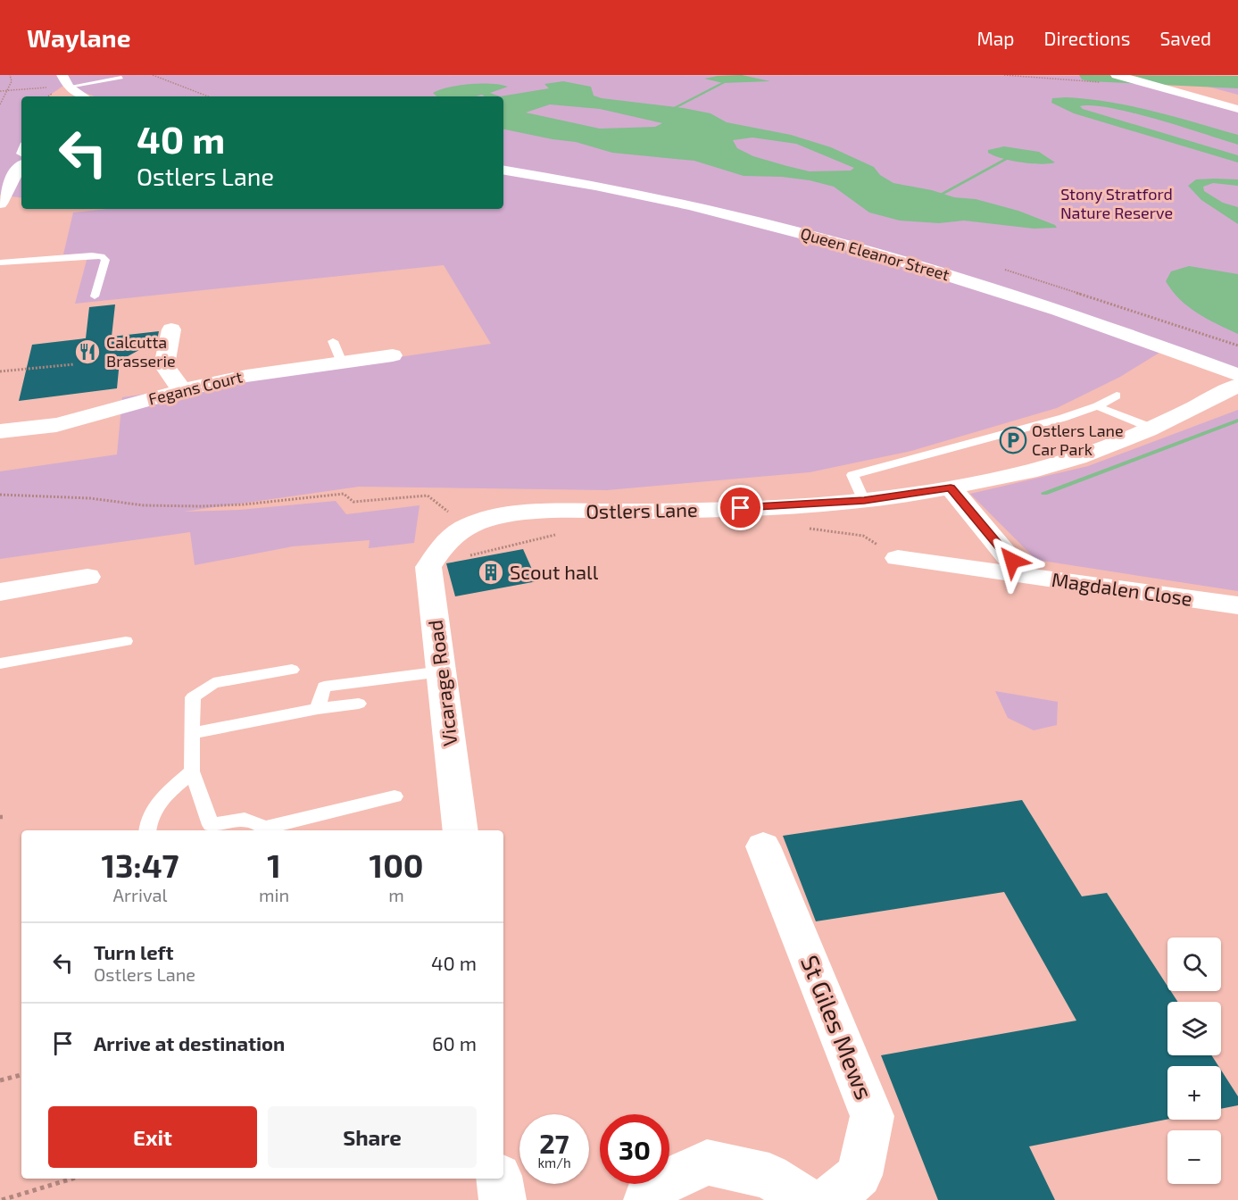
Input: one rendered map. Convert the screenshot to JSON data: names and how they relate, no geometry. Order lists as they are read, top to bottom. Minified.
{"streets":{"main road":["Queen Eleanor Street","Fegans Court","Ostlers Lane","Magdalen Close","Vicarage Road","St Giles Mews"]},"crossings":[["Ostlers Lane","Magdalen Close"]],"parks":["Stony Stratford Nature Reserve"],"places":{"restaurant":["Calcutta Brasserie"],"parking":["Ostlers Lane Car Park"],"building":["Scout hall"]},"page":{"header":"Waylane","nav":["Map","Directions","Saved"],"turn":["40 m","Ostlers Lane"],"eta":["13:47","Arrival","1","min","100","m"],"list":[{"name":"Turn left","note":"Ostlers Lane","value":"40 m"},{"name":"Arrive at destination","value":"60 m"}],"map_buttons":["+","−"],"buttons":["Exit","Share"],"speed":"27 km/h","limit":"30"}}
